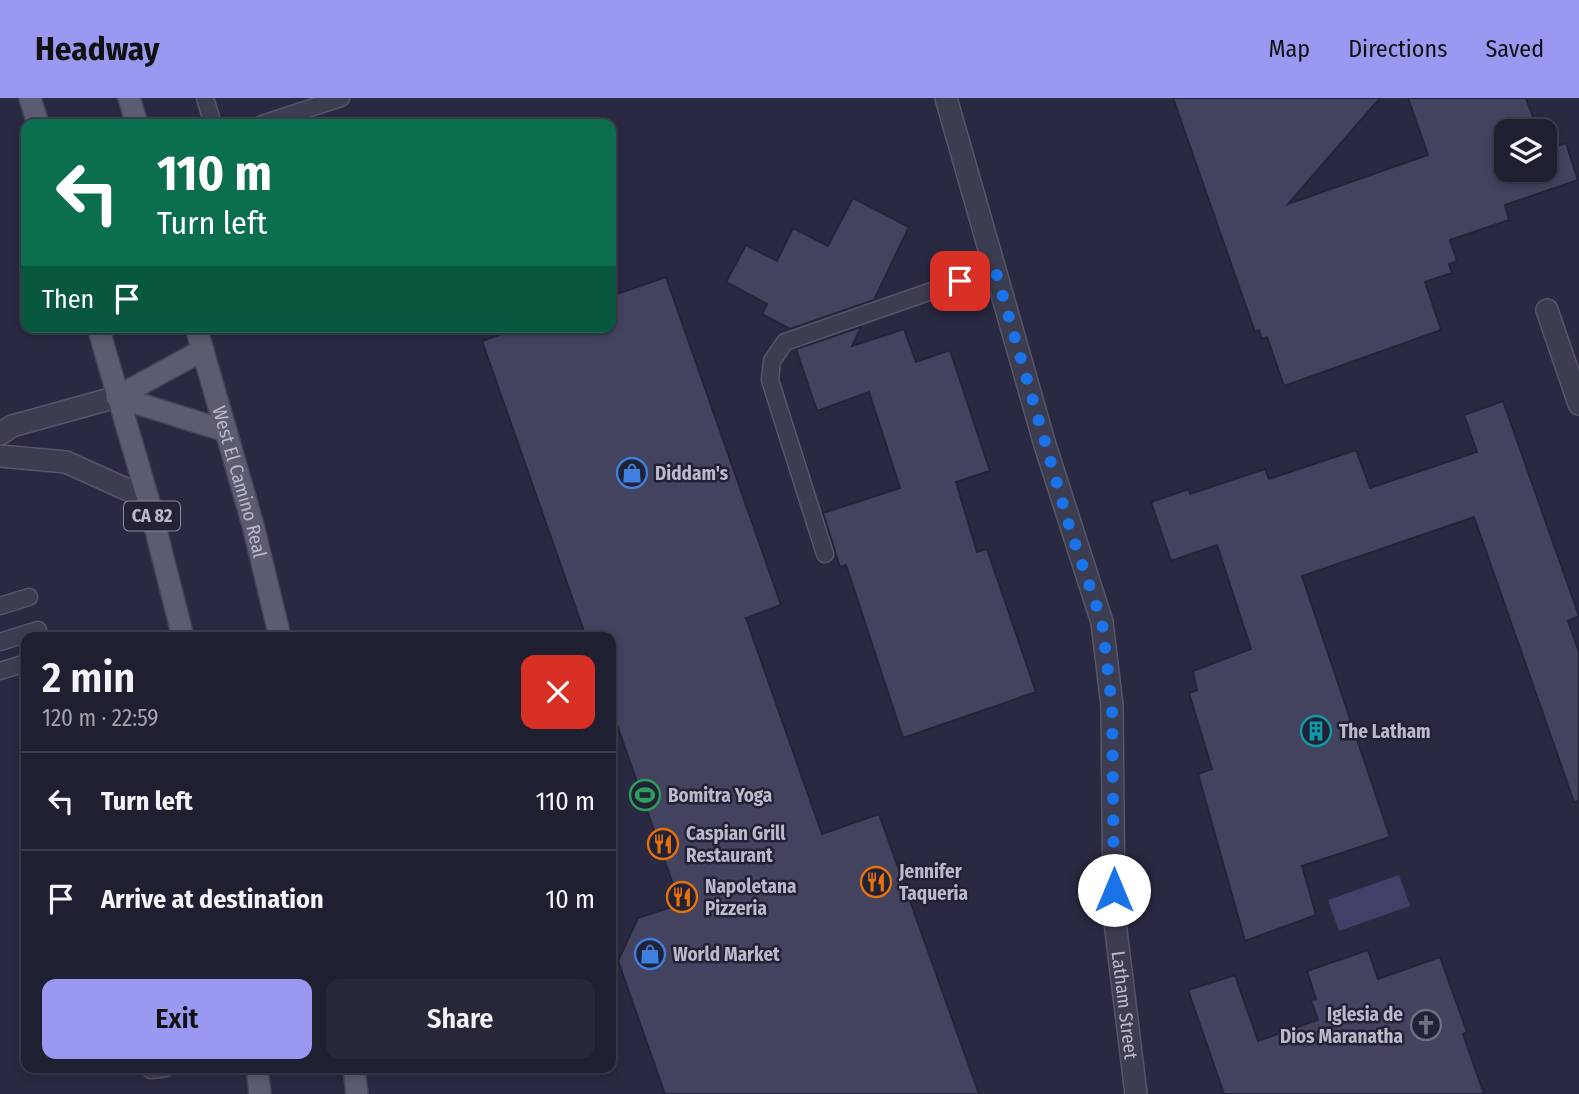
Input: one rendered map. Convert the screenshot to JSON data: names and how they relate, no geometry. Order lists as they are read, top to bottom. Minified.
{"streets":{"main road":["West El Camino Real","CA 82"],"street":["Latham Street"]},"places":{"shop":["Diddam's","World Market"],"building":["The Latham"],"sports":["Bomitra Yoga"],"restaurant":["Caspian Grill Restaurant","Jennifer Taqueria","Napoletana Pizzeria"],"church":["Iglesia de Dios Maranatha"]},"page":{"header":"Headway","nav":["Map","Directions","Saved"],"turn":["110 m","Turn left"],"then":"Then","heading":["2 min","120 m · 22:59"],"list":[{"name":"Turn left","value":"110 m"},{"name":"Arrive at destination","value":"10 m"}],"buttons":["Exit","Share"]}}
